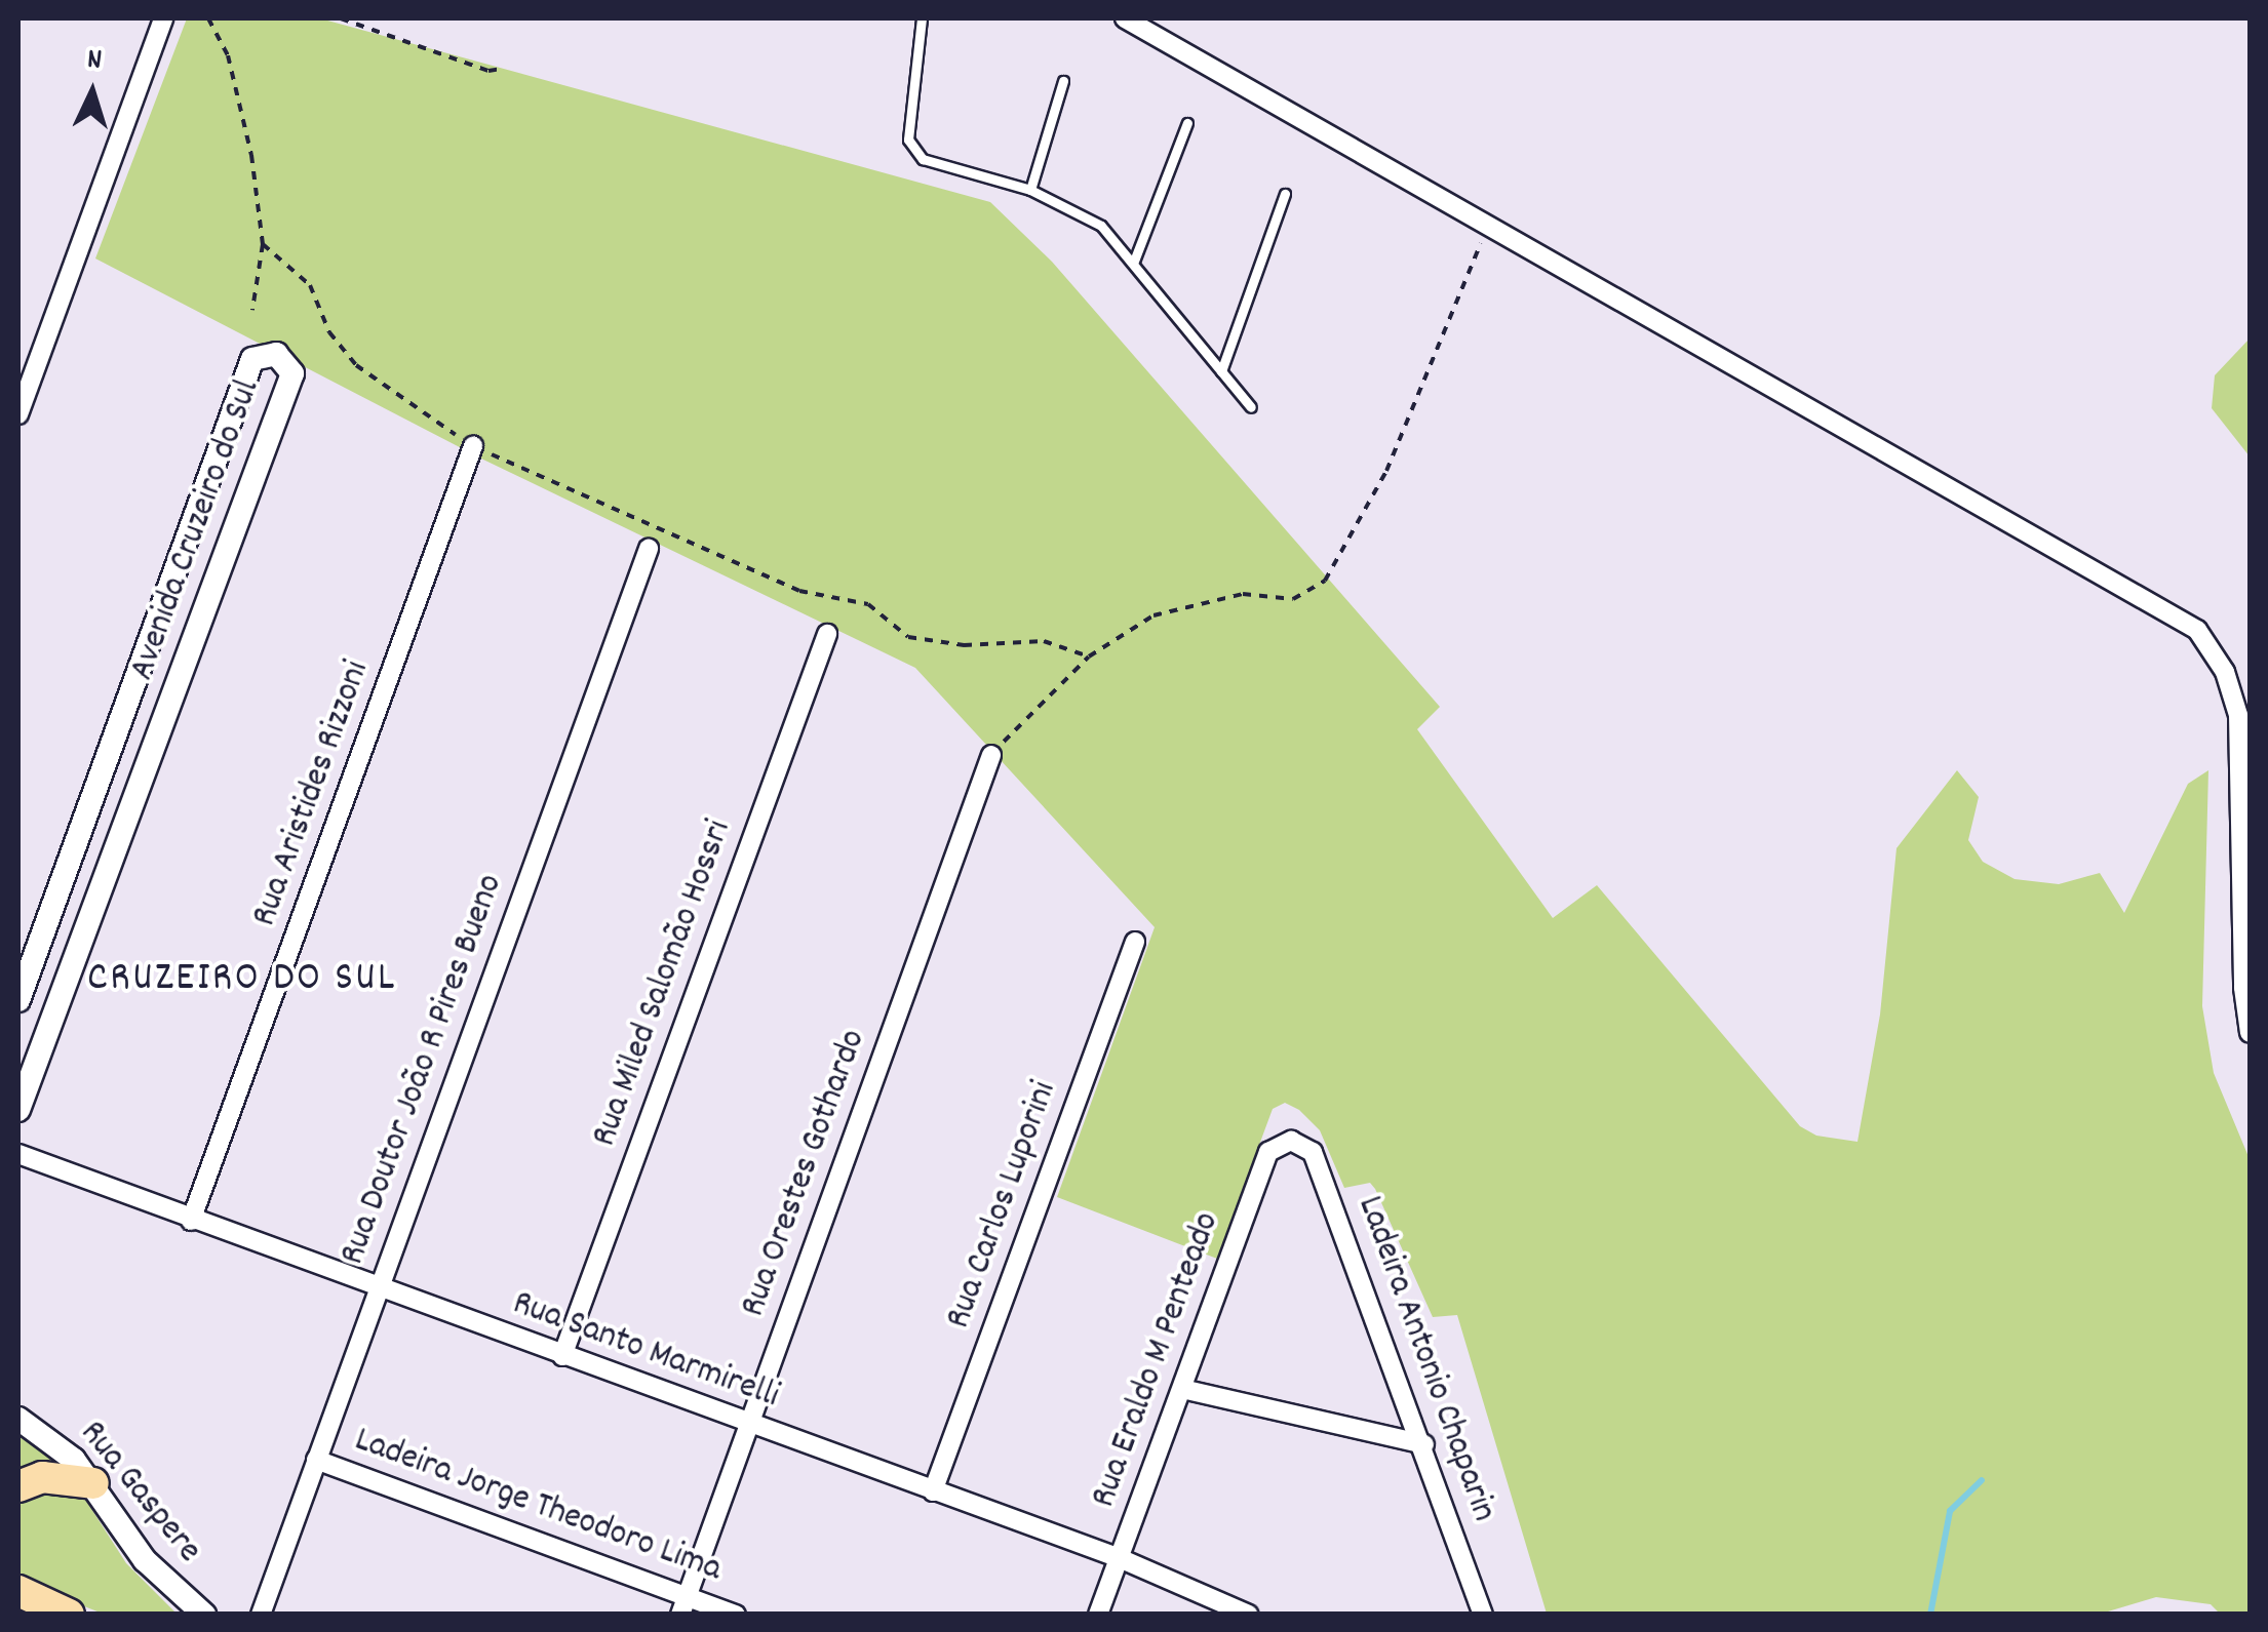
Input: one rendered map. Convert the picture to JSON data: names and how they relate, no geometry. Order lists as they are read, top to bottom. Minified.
{"streets":{"street":["Avenida Cruzeiro do Sul","Rua Aristides Rizzoni","Rua Miled Salomão Hossri","Rua Doutor João R Pires Bueno","Rua Orestes Gothardo","Rua Carlos Luporini","Rua Santo Marmirelli","Ladeira Antonio Chaparin","Rua Eraldo M Penteado","Rua Gaspere","Ladeira Jorge Theodoro Lima"]},"crossings":[["Rua Aristides Rizzoni","Rua Santo Marmirelli"],["Rua Miled Salomão Hossri","Rua Santo Marmirelli"],["Rua Doutor João R Pires Bueno","Rua Santo Marmirelli"],["Rua Doutor João R Pires Bueno","Ladeira Jorge Theodoro Lima"],["Rua Orestes Gothardo","Rua Santo Marmirelli"],["Rua Orestes Gothardo","Ladeira Jorge Theodoro Lima"],["Rua Carlos Luporini","Rua Santo Marmirelli"],["Rua Santo Marmirelli","Rua Eraldo M Penteado"],["Ladeira Antonio Chaparin","Rua Eraldo M Penteado"]],"districts":["CRUZEIRO DO SUL"],"north":"top"}
